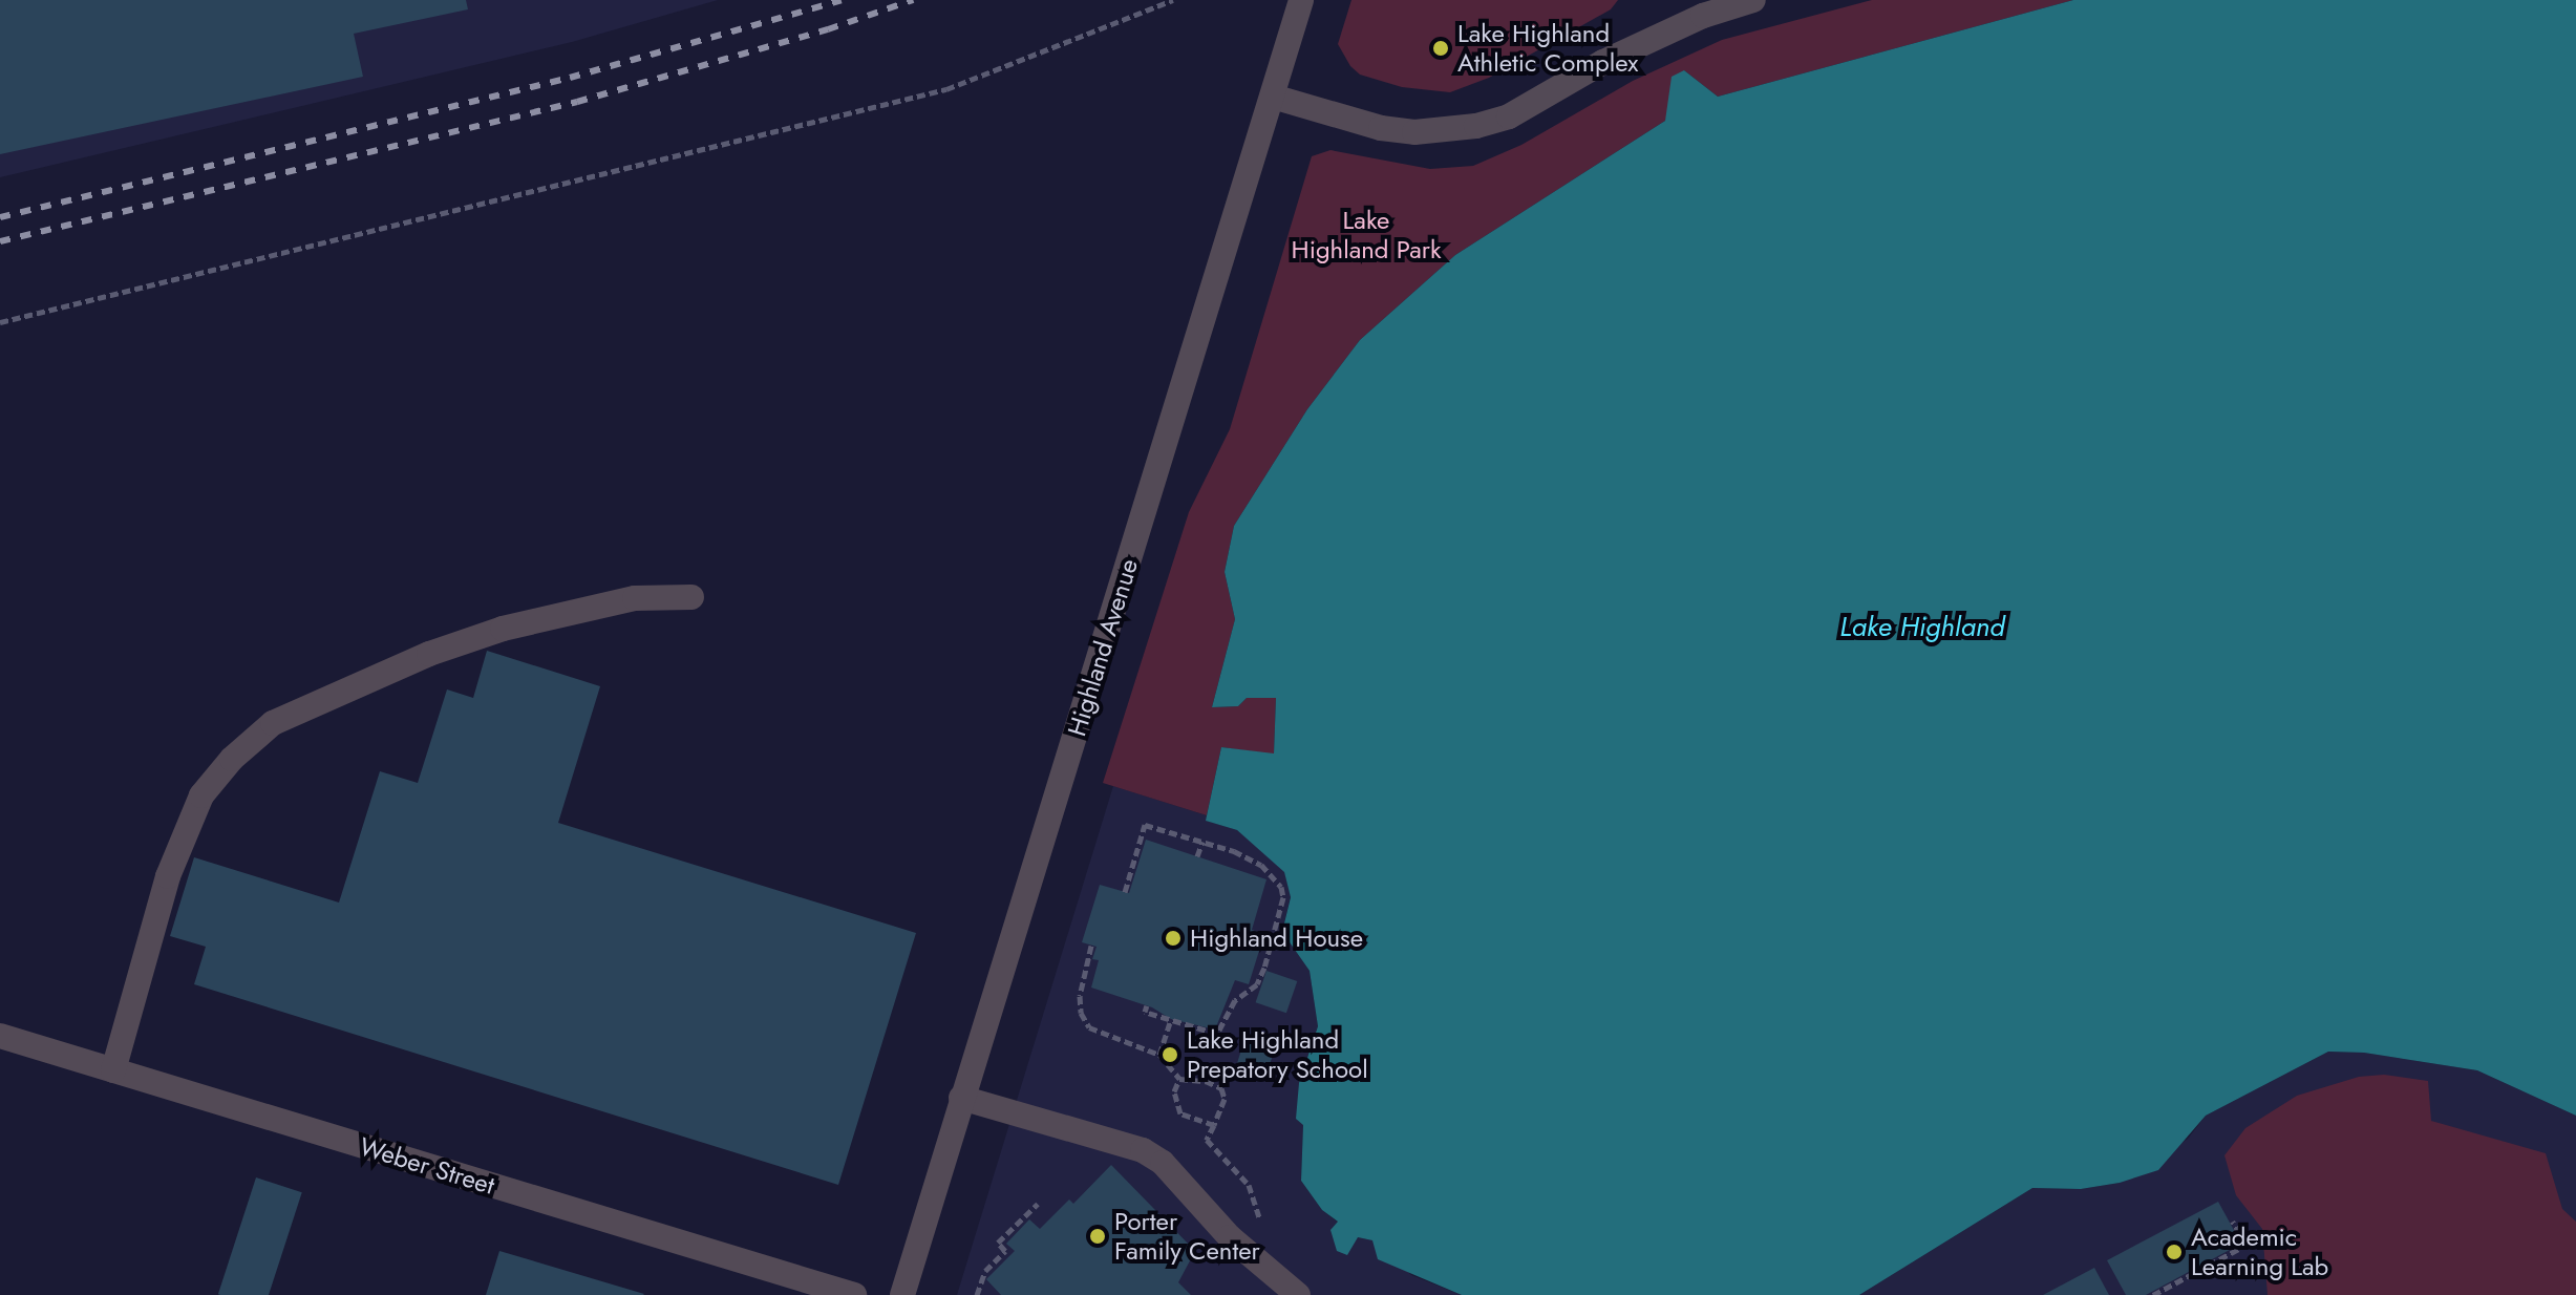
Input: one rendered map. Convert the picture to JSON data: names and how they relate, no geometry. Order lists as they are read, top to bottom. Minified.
{"streets":{"street":["Highland Avenue","Weber Street"]},"water":["Lake Highland"],"parks":["Lake Highland Park"],"places":["Lake Highland Athletic Complex","Highland House","Lake Highland Prepatory School","Porter Family Center","Academic Learning Lab"]}
